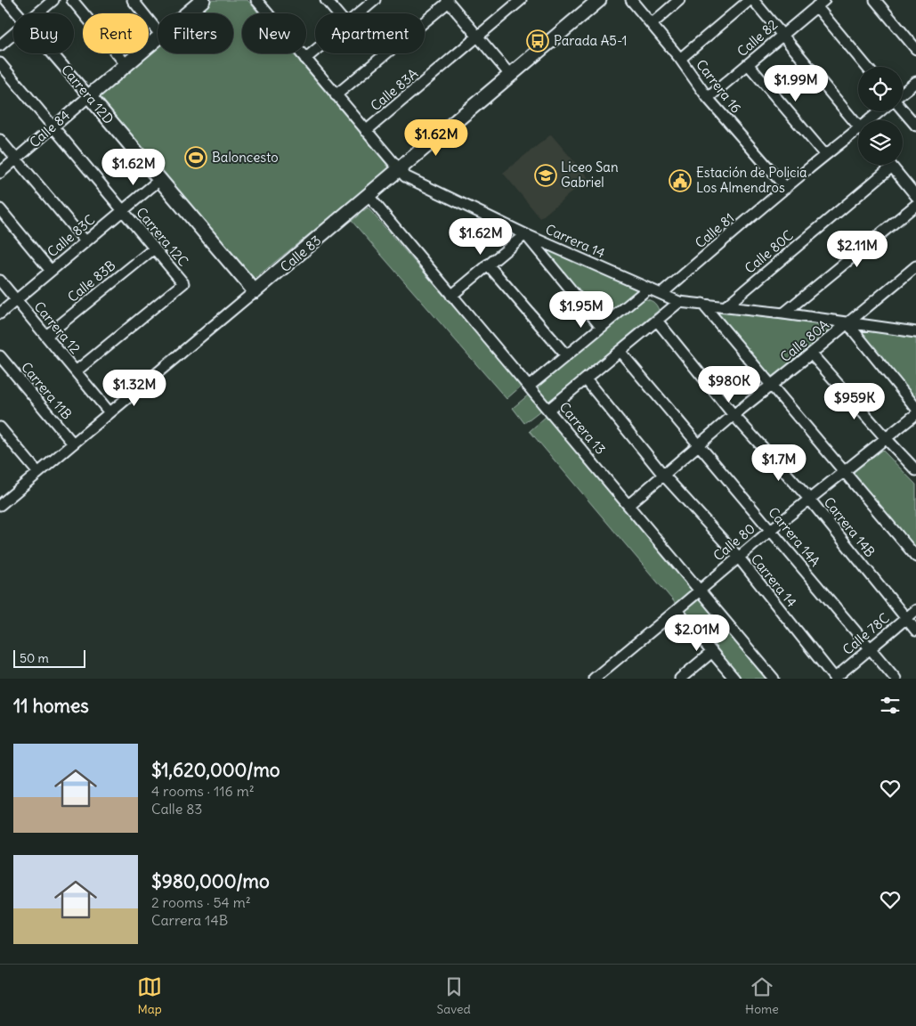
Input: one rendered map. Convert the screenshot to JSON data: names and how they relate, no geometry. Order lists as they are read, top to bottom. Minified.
{"streets":{"street":["Calle 82","Carrera 16","Calle 83A","Carrera 12D","Calle 84","Calle 81","Calle 83C","Carrera 12C","Carrera 14","Calle 80C","Calle 83","Calle 83B","Carrera 12","Calle 80A","Carrera 11B","Carrera 13","Carrera 14B","Carrera 14A","Calle 80","Calle 78C"]},"crossings":[["Calle 82","Carrera 16"],["Carrera 16","Calle 81"],["Calle 83A","Carrera 14"],["Carrera 12D","Calle 84"],["Carrera 12D","Calle 83C"],["Carrera 12D","Calle 83"],["Calle 84","Carrera 12C"],["Calle 81","Carrera 14"],["Calle 83C","Carrera 12C"],["Calle 83C","Carrera 12"],["Carrera 12C","Calle 83B"],["Carrera 12C","Carrera 12"],["Carrera 14","Calle 80C"],["Carrera 14","Calle 83"],["Carrera 14","Calle 80A"],["Carrera 14","Calle 80"],["Carrera 14","Calle 78C"],["Calle 83","Carrera 12"],["Calle 83","Carrera 11B"],["Calle 83","Carrera 13"],["Calle 83B","Carrera 12"],["Calle 80A","Carrera 13"],["Calle 80A","Carrera 14B"],["Calle 80A","Carrera 14A"],["Carrera 13","Calle 80"],["Carrera 14B","Calle 80"],["Carrera 14B","Calle 78C"],["Carrera 14A","Calle 80"],["Carrera 14A","Calle 78C"]],"places":{"bus stop":["Parada A5-1"],"sports":["Baloncesto"],"school or university":["Liceo San Gabriel"],"public building":["Estación de Policia Los Almendros"]},"scale_bar":"50 m","page":{"chip":["Buy","Rent","Filters","New","Apartment"],"price":["$1.99M","$1.62M","$1.62M","$1.62M","$2.11M","$1.95M","$980K","$1.32M","$959K","$1.7M","$2.01M"],"scale":"50 m","heading":"11 homes","list":[{"name":"$1,620,000/mo","note":"4 rooms · 116 m² · Calle 83"},{"name":"$980,000/mo","note":"2 rooms · 54 m² · Carrera 14B"}],"tabs":["Map","Saved","Home"]}}
